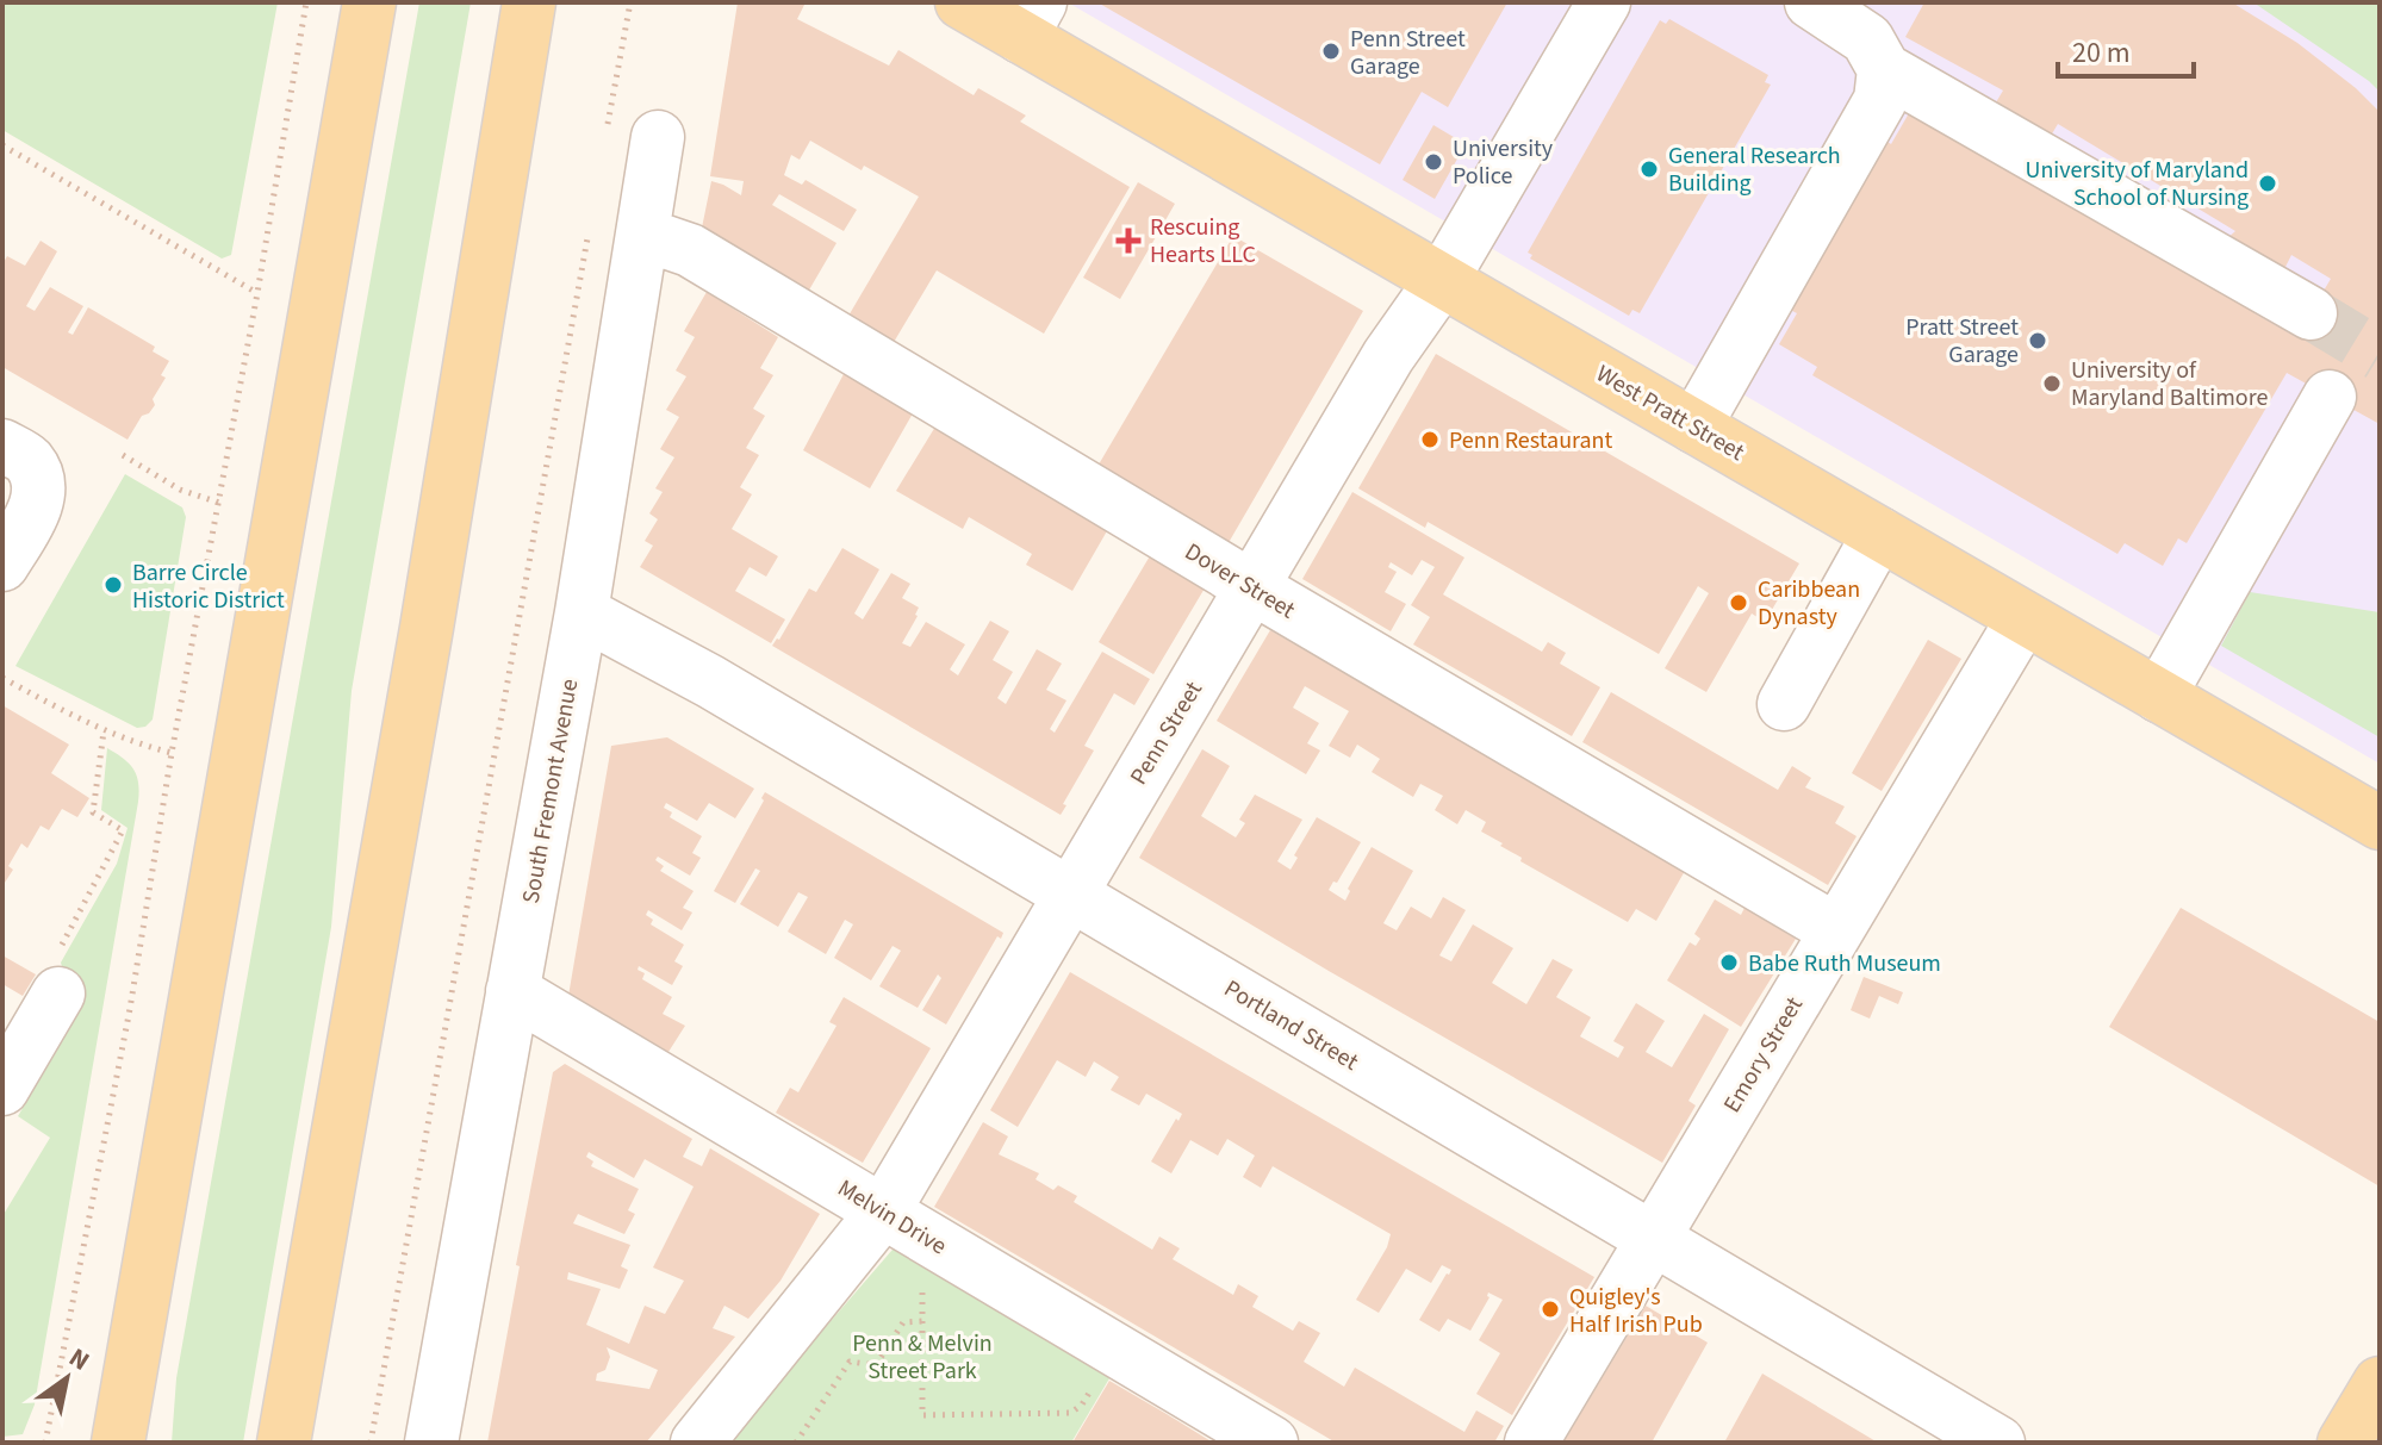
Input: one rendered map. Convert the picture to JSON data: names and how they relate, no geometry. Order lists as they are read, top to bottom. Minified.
{"streets":{"main road":["West Pratt Street"],"street":["Dover Street","Penn Street","South Fremont Avenue","Portland Street","Emory Street","Melvin Drive"]},"crossings":[["West Pratt Street","Penn Street"],["West Pratt Street","Emory Street"],["Dover Street","Penn Street"],["Dover Street","South Fremont Avenue"],["Dover Street","Emory Street"],["Penn Street","Portland Street"],["Penn Street","Melvin Drive"],["South Fremont Avenue","Portland Street"],["South Fremont Avenue","Melvin Drive"],["Portland Street","Emory Street"]],"parks":["Penn & Melvin Street Park"],"places":{"other":["Penn Street Garage","University Police","General Research Building","University of Maryland School of Nursing","Pratt Street Garage","University of Maryland Baltimore","Penn Restaurant","Barre Circle Historic District","Caribbean Dynasty","Babe Ruth Museum","Quigley's Half Irish Pub"],"health":["Rescuing Hearts LLC"]},"scale_bar":"20 m","north":"top right"}
